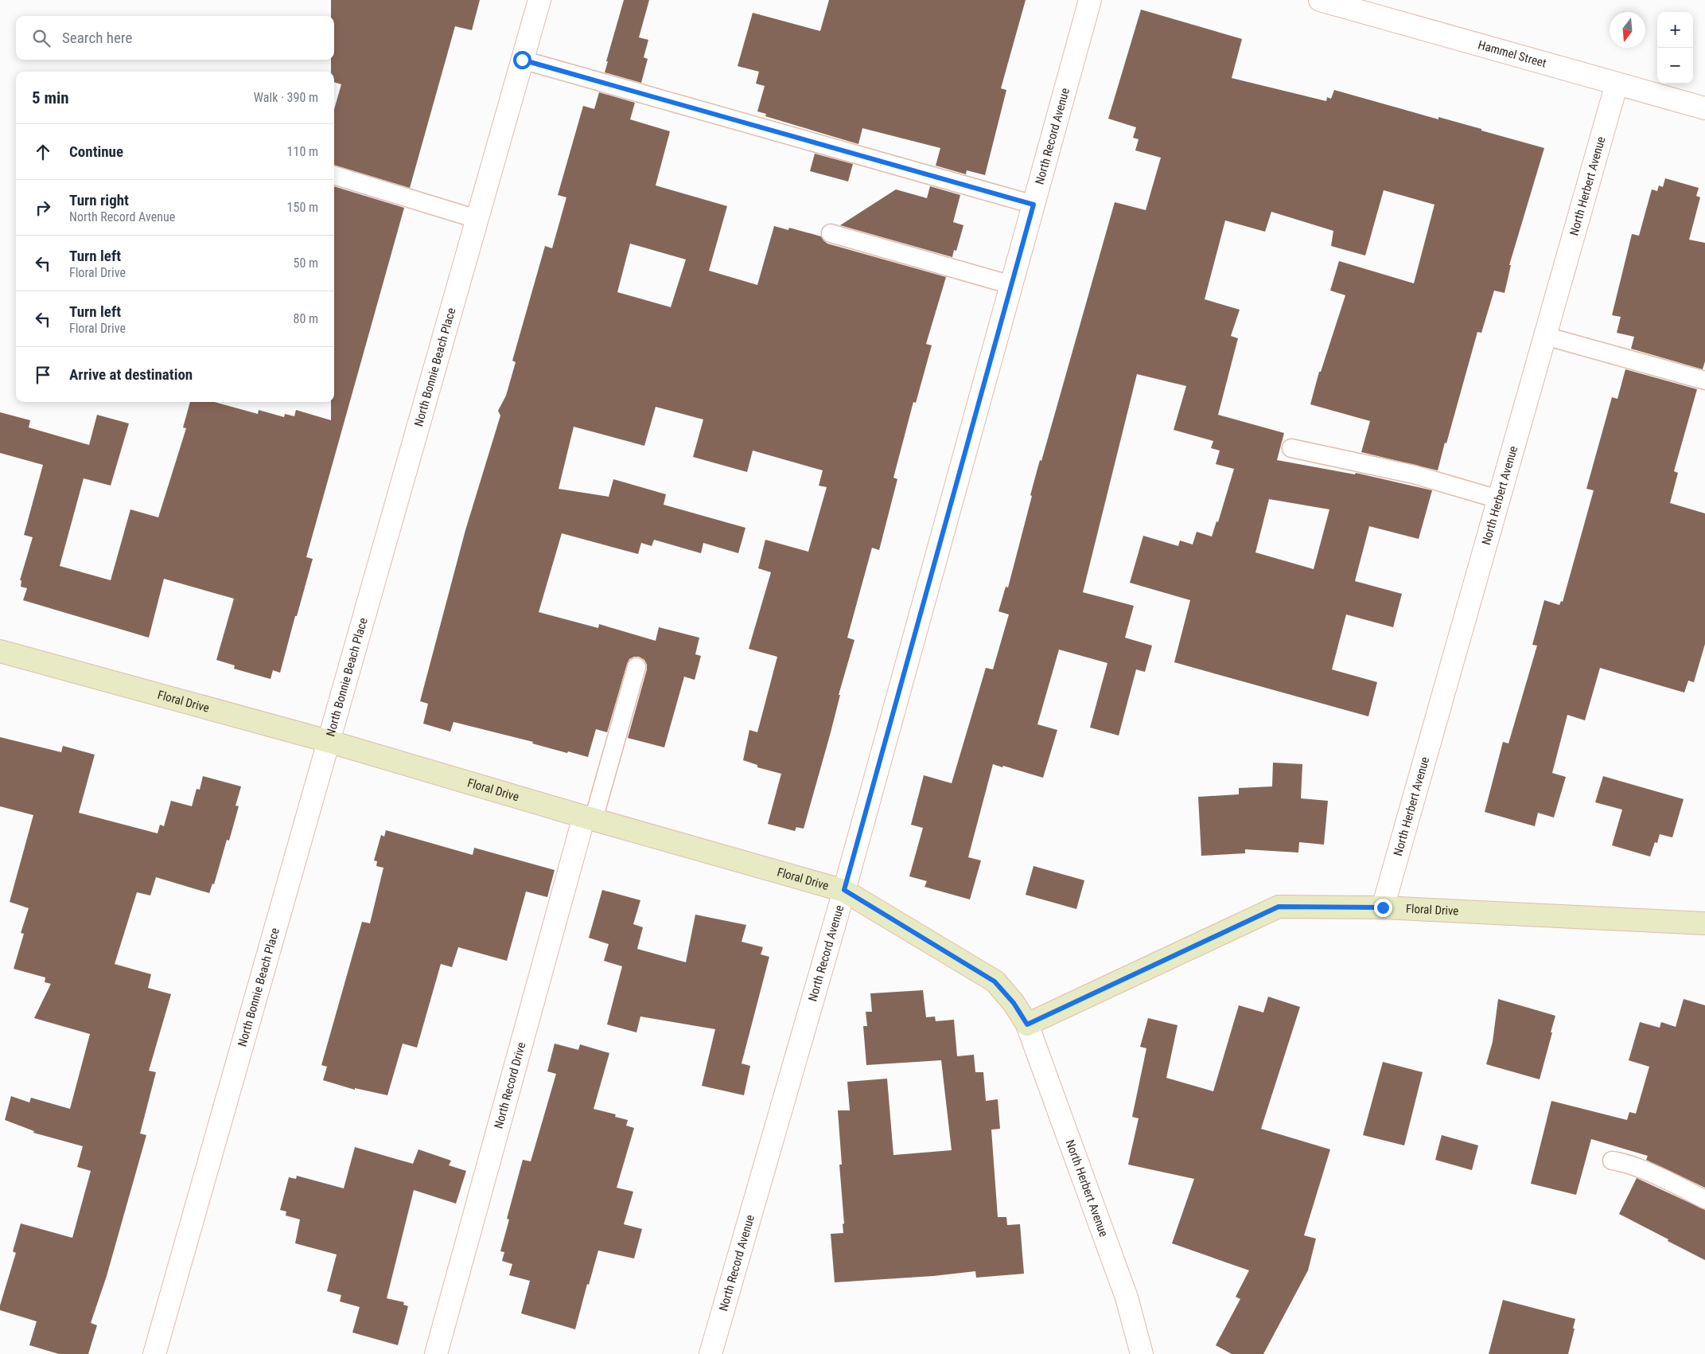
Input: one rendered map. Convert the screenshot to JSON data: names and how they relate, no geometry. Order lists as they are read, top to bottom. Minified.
{"streets":{"street":["Hammel Street","North Record Avenue","North Herbert Avenue","North Bonnie Beach Place","Floral Drive","North Record Drive"]},"crossings":[["Hammel Street","North Herbert Avenue"],["North Record Avenue","Floral Drive"],["North Herbert Avenue","Floral Drive"],["North Bonnie Beach Place","Floral Drive"],["Floral Drive","North Record Drive"]],"north":"bottom","page":{"map_buttons":["+","−"],"search":"Search here","heading":["5 min","Walk · 390 m"],"list":[["Continue","110 m"],["Turn right","North Record Avenue","150 m"],["Turn left","Floral Drive","50 m"],["Turn left","Floral Drive","80 m"],"Arrive at destination"]}}
